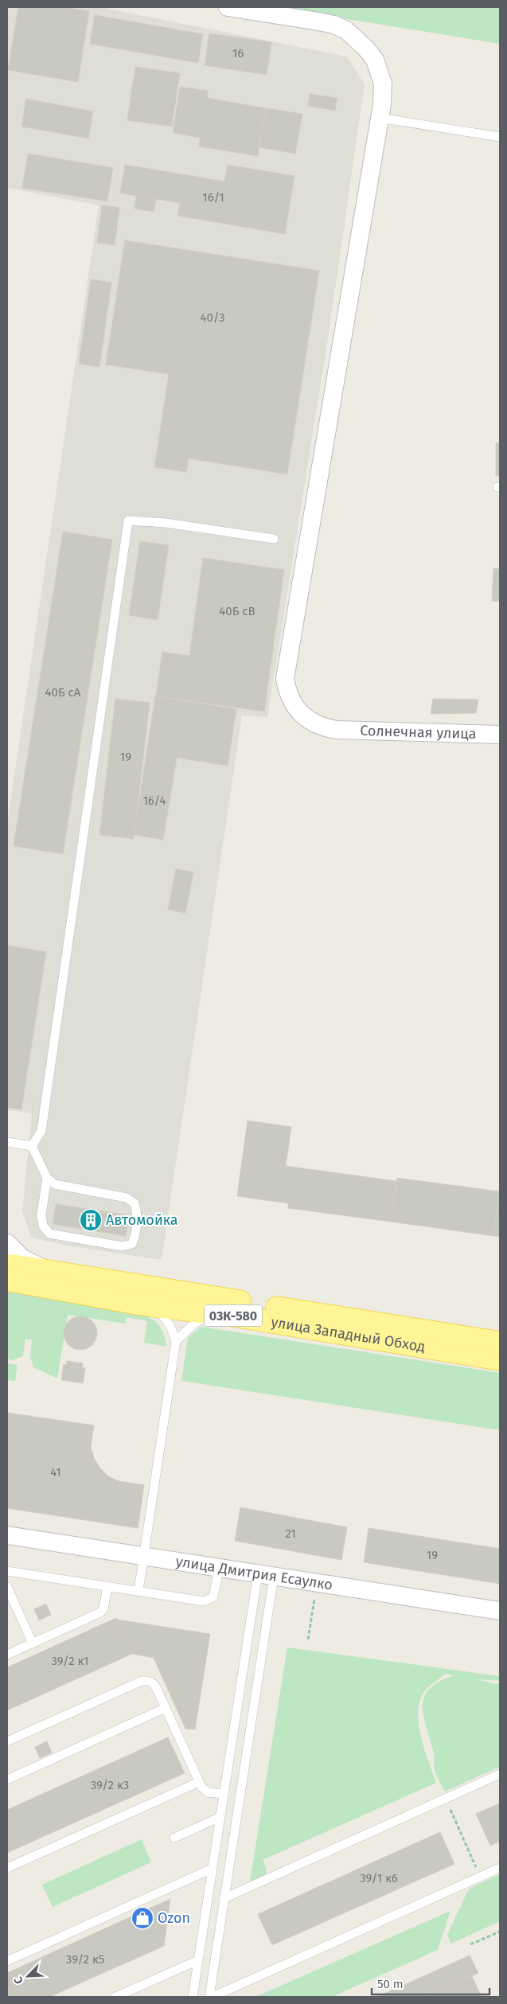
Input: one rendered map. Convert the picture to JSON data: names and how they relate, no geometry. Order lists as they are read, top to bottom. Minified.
{"streets":{"highway":["03К-580","улица Западный Обход"],"street":["Солнечная улица","улица Дмитрия Есаулко"]},"places":{"building":["Автомойка"],"shop":["Ozon"]},"house_numbers":["16","16/1","40/3","40Б сВ","40Б сА","19","16/4","41","21","19","39/2 к1","39/2 к3","39/1 к6","39/2 к5"],"scale_bar":"50 m","north":"bottom left"}
